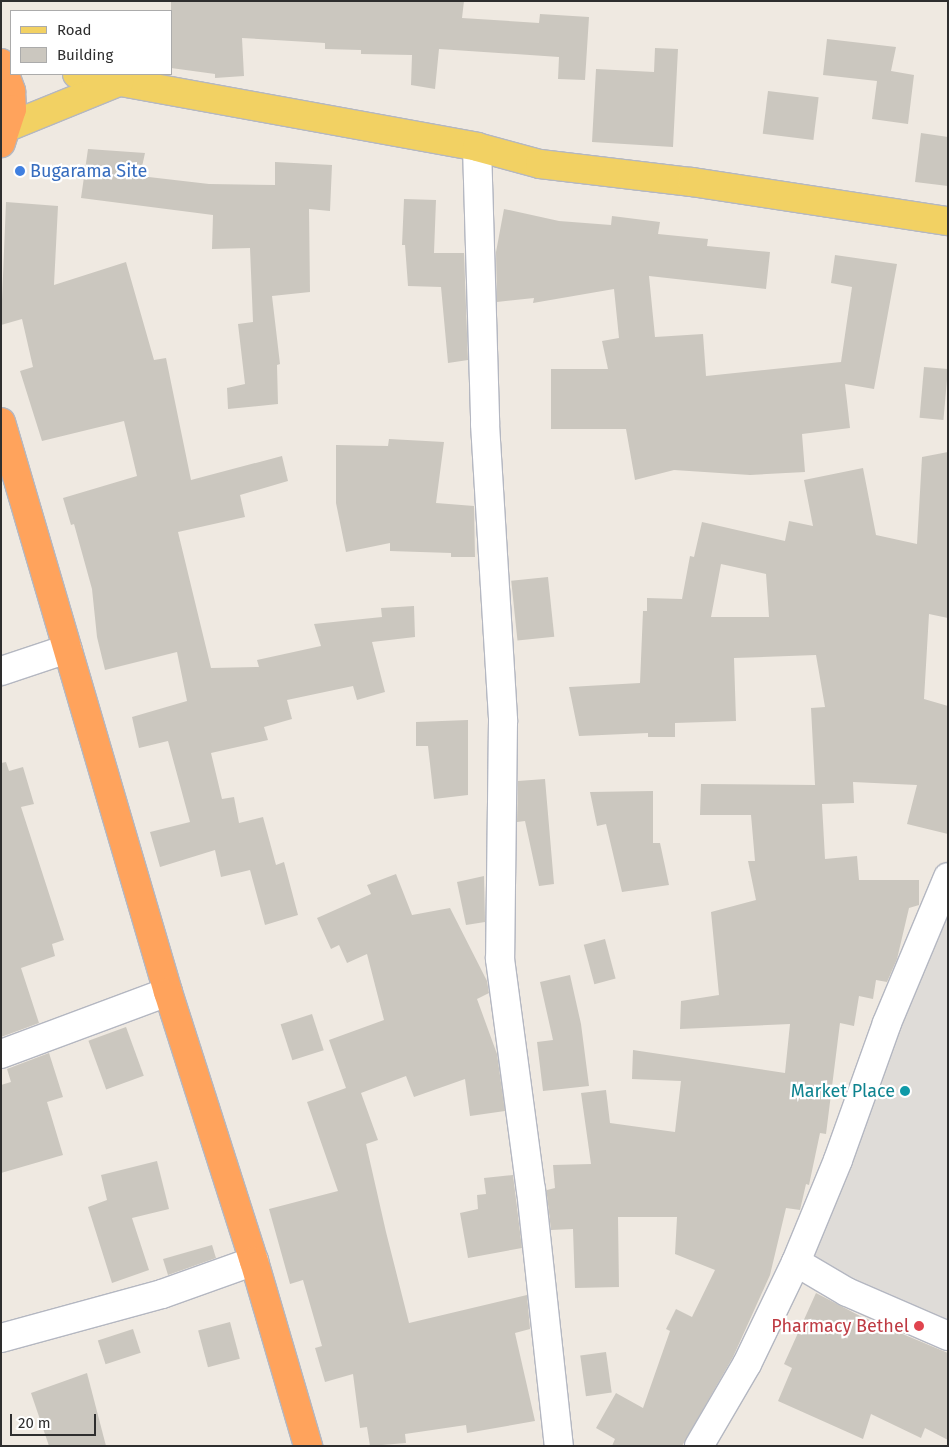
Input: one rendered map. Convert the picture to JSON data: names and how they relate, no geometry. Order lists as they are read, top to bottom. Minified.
{"places":["Bugarama Site","Market Place","Pharmacy Bethel"],"legend":["Road","Building"],"scale_bar":"20 m"}
